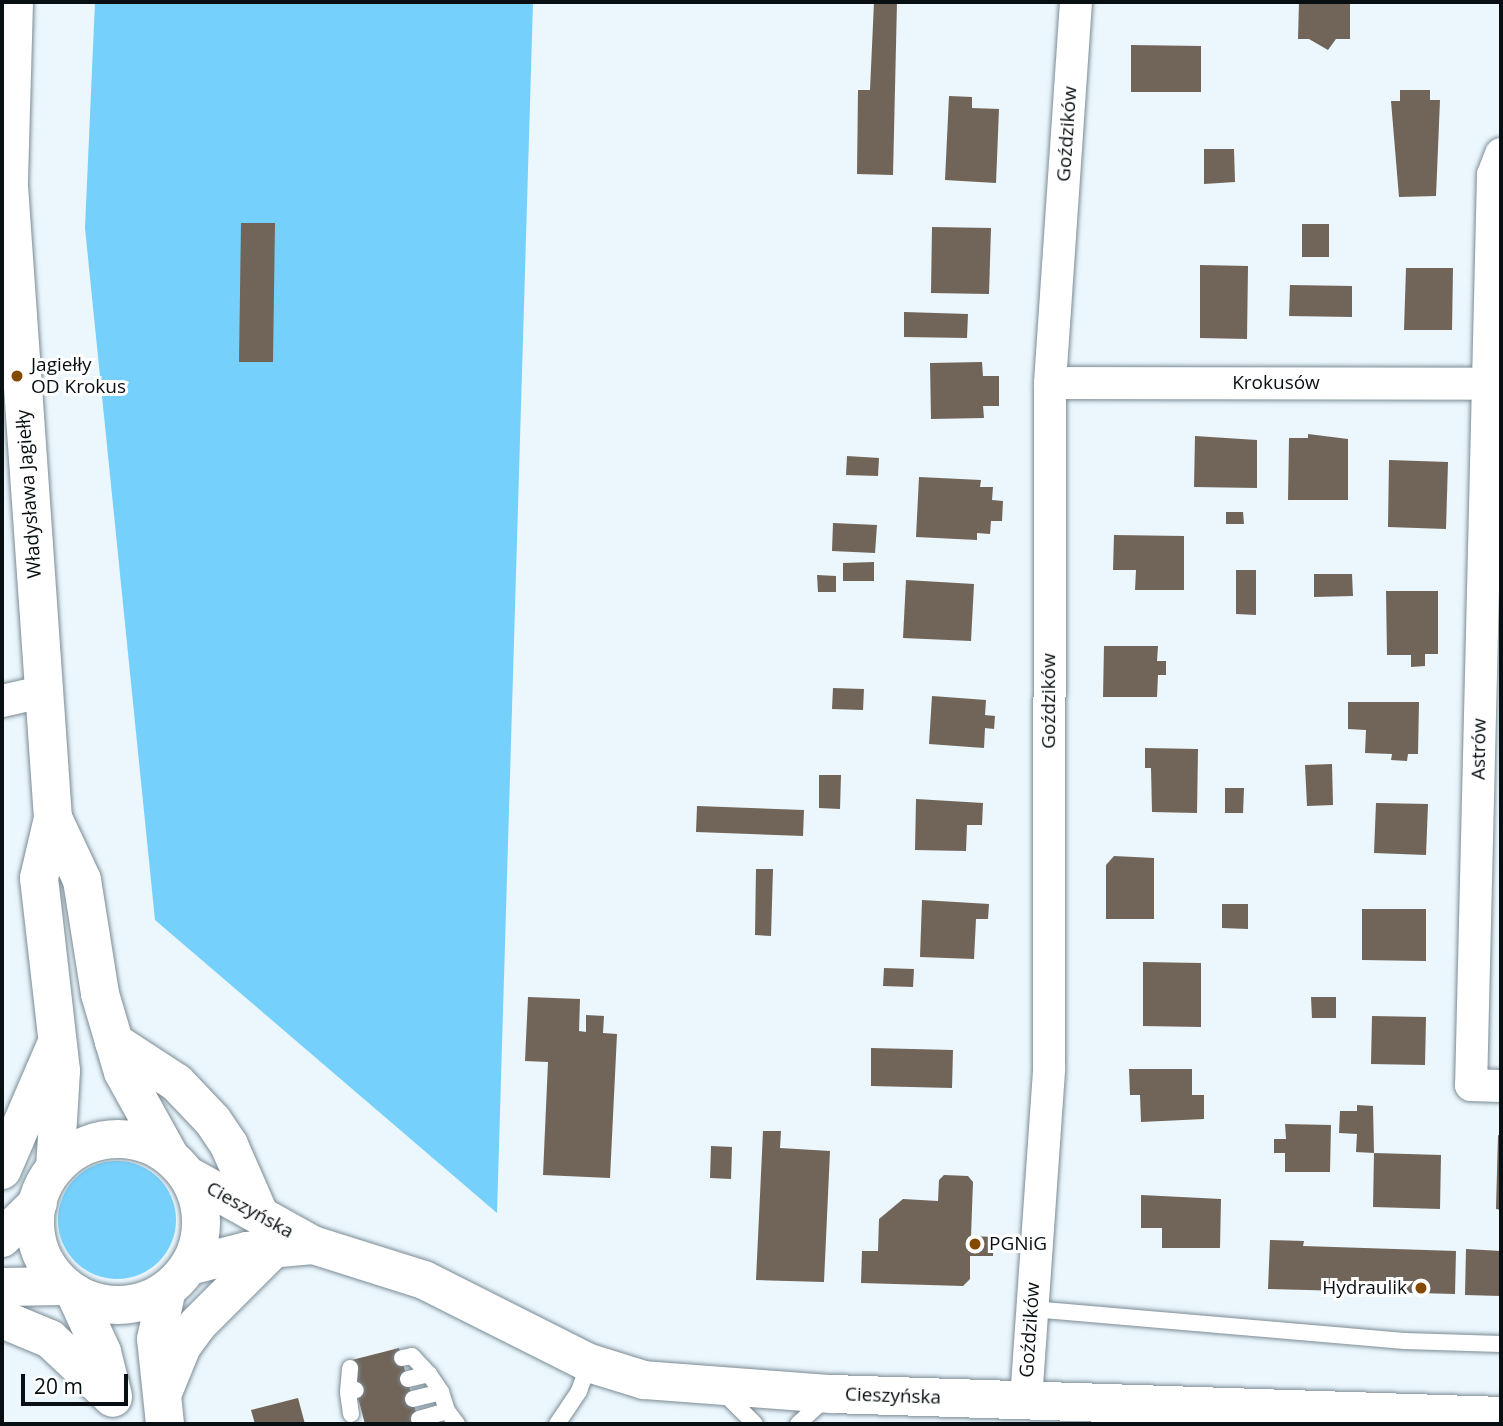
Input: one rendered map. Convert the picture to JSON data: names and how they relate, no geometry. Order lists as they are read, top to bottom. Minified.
{"streets":{"street":["Goździków","Krokusów","Władysława Jagiełły","Astrów","Cieszyńska"]},"crossings":[["Goździków","Krokusów"],["Goździków","Cieszyńska"],["Krokusów","Astrów"],["Władysława Jagiełły","Cieszyńska"]],"places":["Jagiełły OD Krokus","PGNiG","Hydraulik"],"scale_bar":"20 m"}
